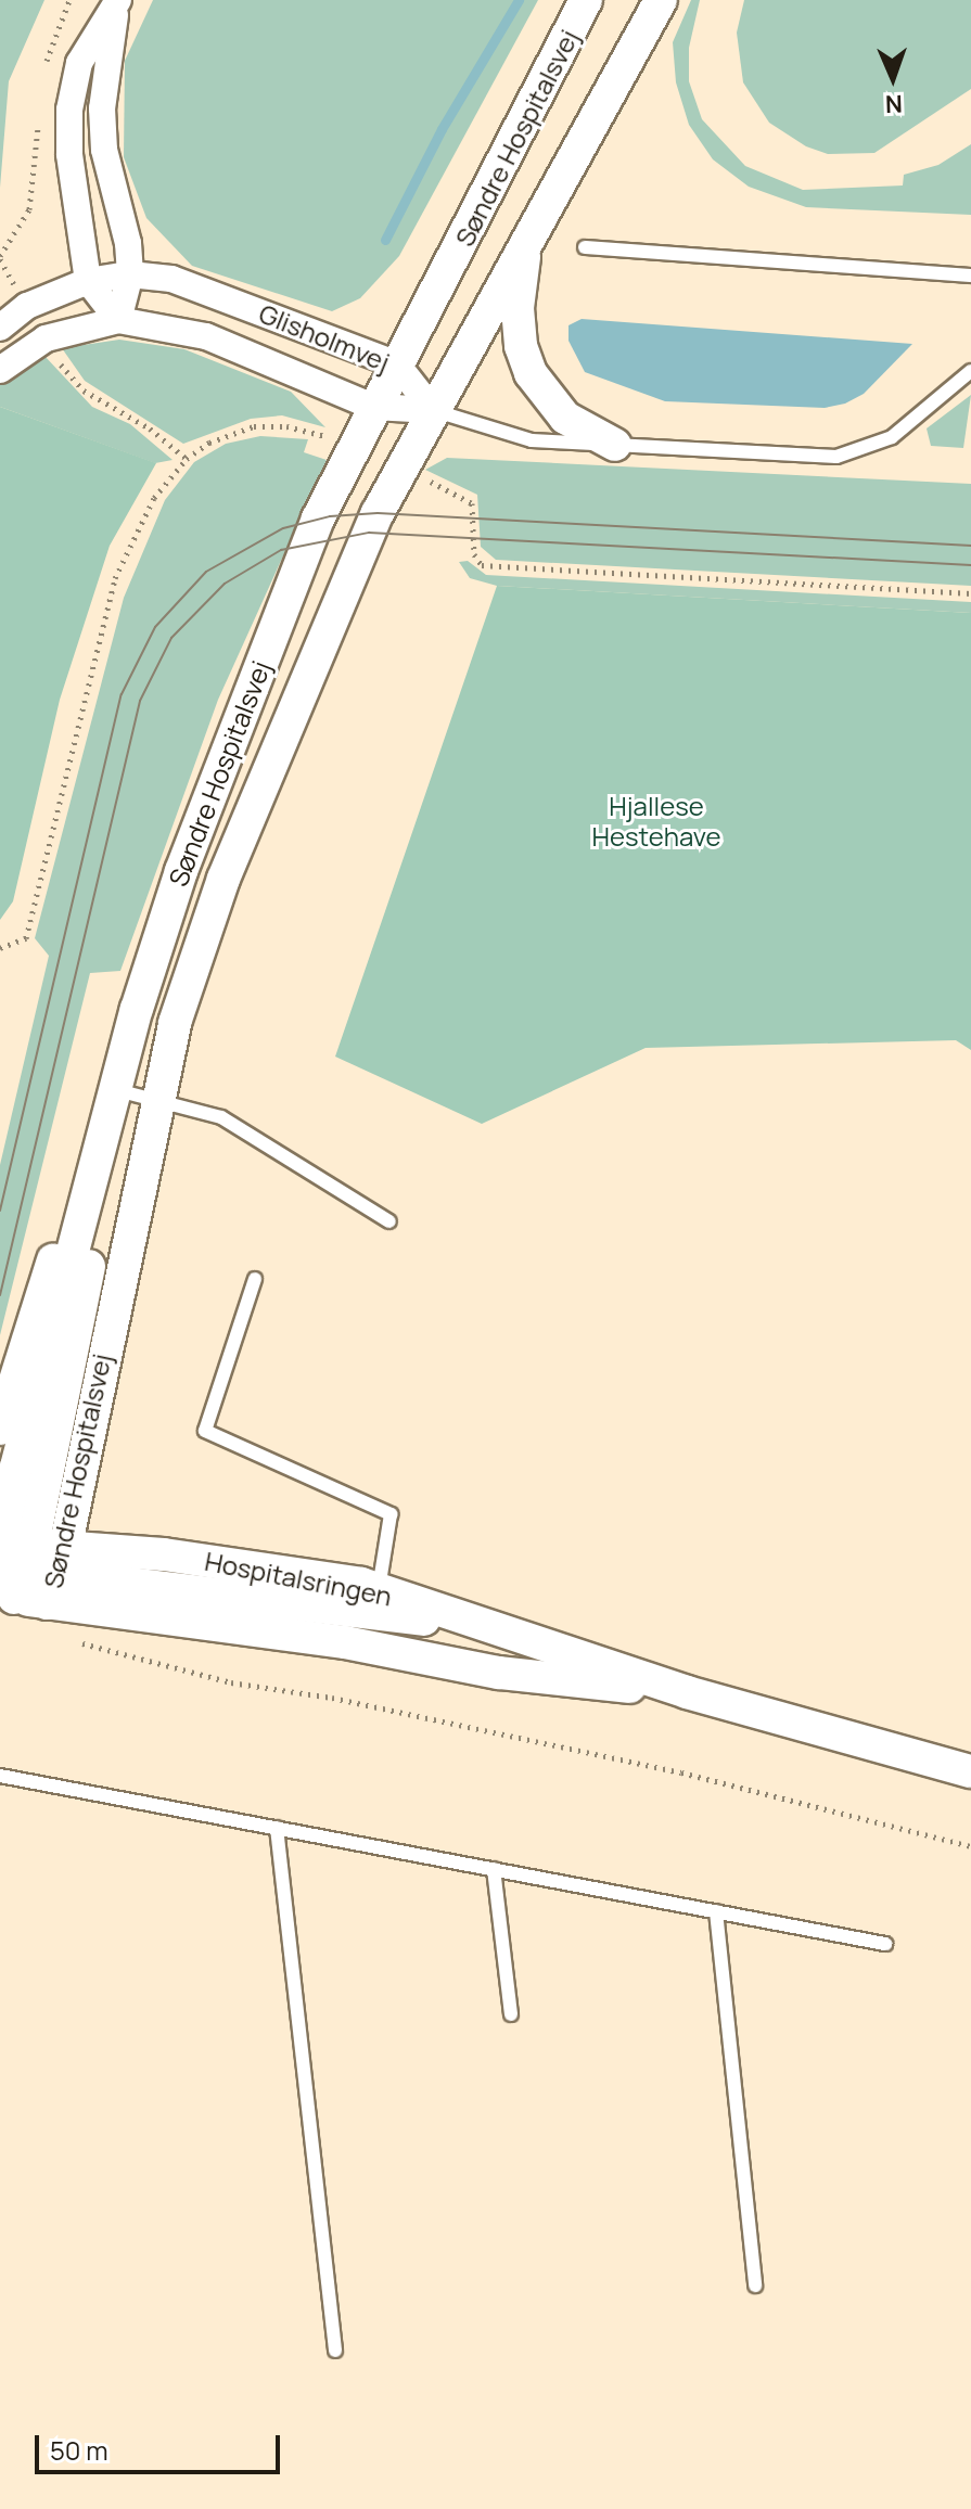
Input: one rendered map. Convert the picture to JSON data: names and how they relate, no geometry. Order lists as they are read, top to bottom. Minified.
{"streets":{"street":["Søndre Hospitalsvej","Glisholmvej","Hospitalsringen"]},"crossings":[["Søndre Hospitalsvej","Glisholmvej"],["Søndre Hospitalsvej","Hospitalsringen"]],"parks":["Hjallese Hestehave"],"scale_bar":"50 m","north":"bottom"}
